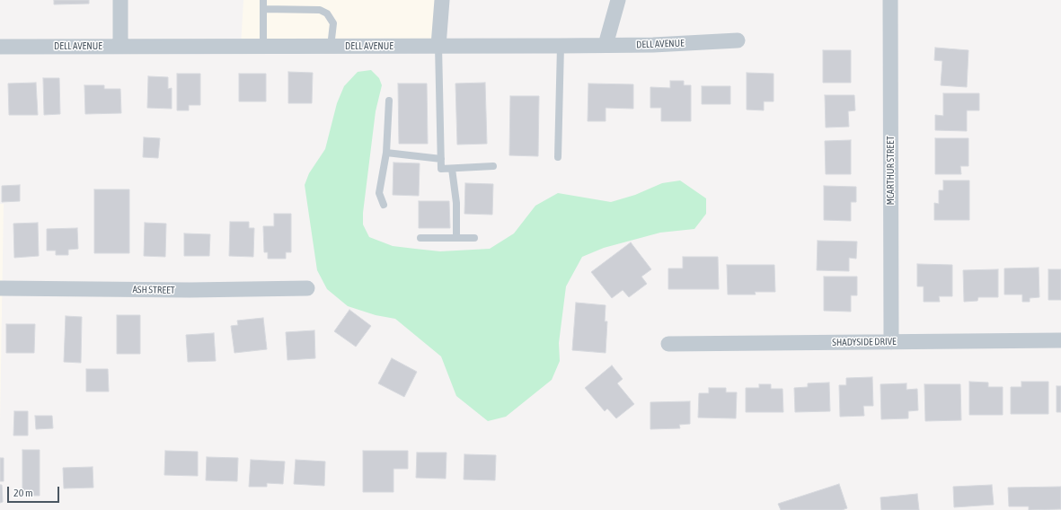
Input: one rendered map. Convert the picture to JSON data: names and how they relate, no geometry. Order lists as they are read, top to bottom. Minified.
{"streets":{"street":["DELL AVENUE","MCARTHUR STREET","ASH STREET","SHADYSIDE DRIVE"]},"crossings":[["MCARTHUR STREET","SHADYSIDE DRIVE"]],"scale_bar":"20 m"}
